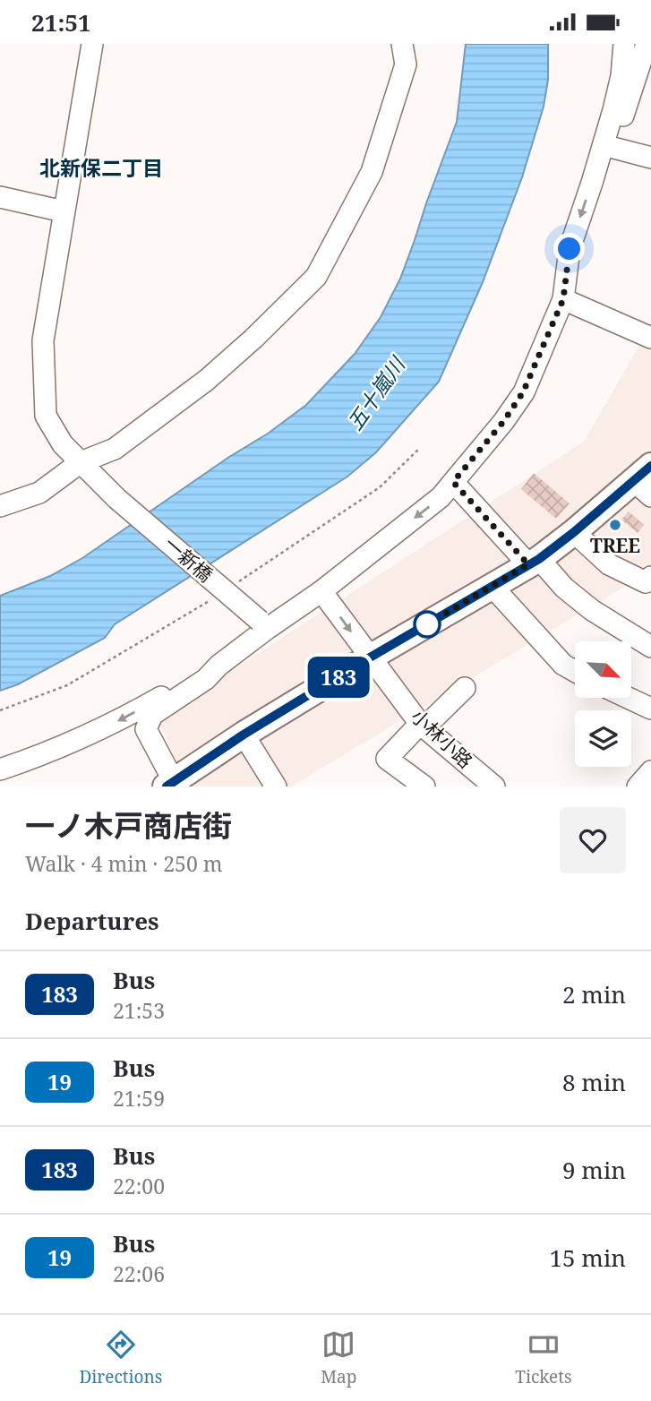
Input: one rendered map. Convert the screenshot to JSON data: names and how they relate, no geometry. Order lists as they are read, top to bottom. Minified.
{"streets":{"street":["一新橋","小林小路"]},"districts":["北新保二丁目"],"water":["五十嵐川"],"places":["TREE"],"lines":["bus line 183"],"north":"bottom right","page":{"status":"21:51","on_map":"183","heading":[["一ノ木戸商店街","Walk · 4 min · 250 m"],"Departures"],"list":[{"mark":"183","name":"Bus","note":"21:53","value":"2 min"},{"mark":"19","name":"Bus","note":"21:59","value":"8 min"},{"mark":"183","name":"Bus","note":"22:00","value":"9 min"},{"mark":"19","name":"Bus","note":"22:06","value":"15 min"}],"tabs":["Directions","Map","Tickets"]}}
